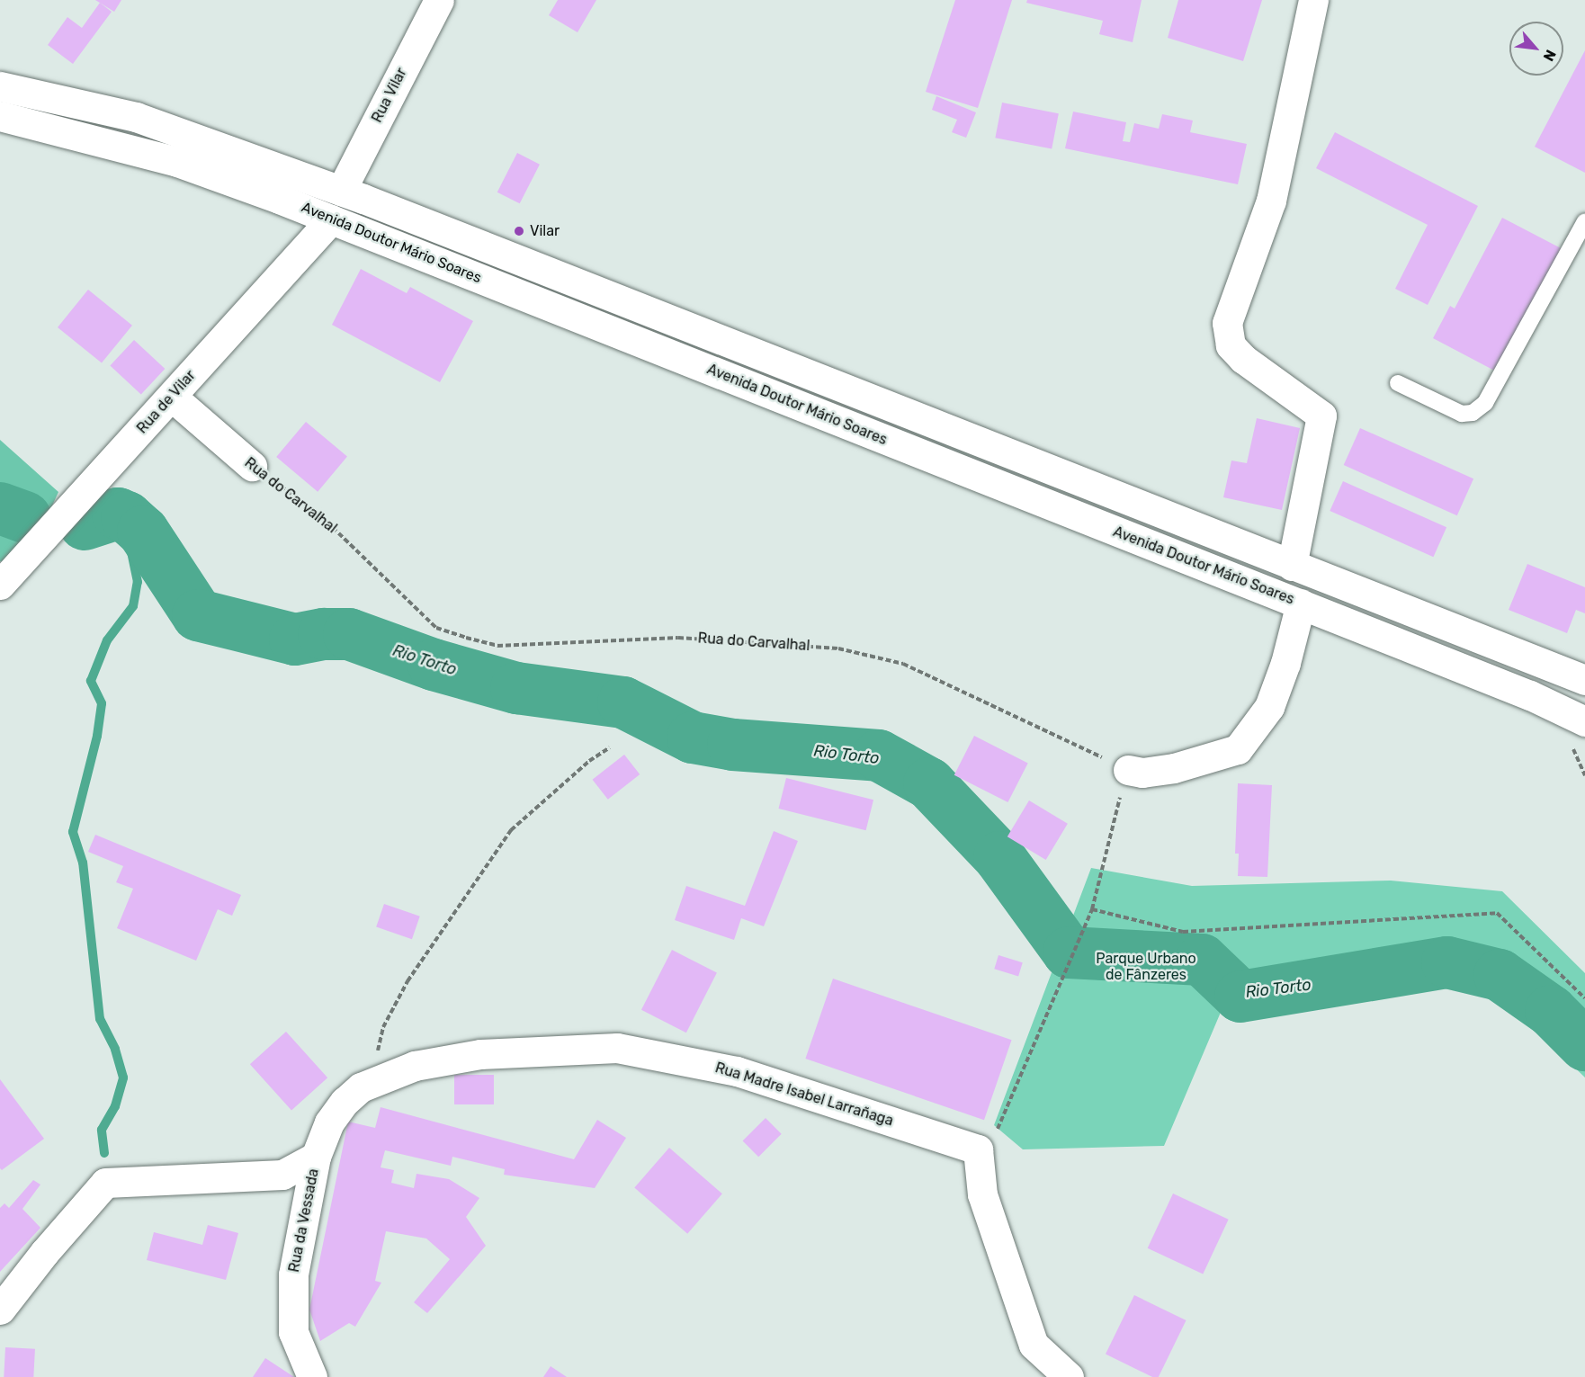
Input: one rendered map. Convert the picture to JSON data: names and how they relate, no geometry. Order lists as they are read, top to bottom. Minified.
{"streets":{"main road":["Rua Vilar","Avenida Doutor Mário Soares","Rua de Vilar","Rua do Carvalhal","Rua Madre Isabel Larrañaga","Rua da Vessada"]},"crossings":[["Rua Vilar","Avenida Doutor Mário Soares"],["Avenida Doutor Mário Soares","Rua de Vilar"],["Rua de Vilar","Rua do Carvalhal"],["Rua Madre Isabel Larrañaga","Rua da Vessada"]],"water":["Rio Torto"],"parks":["Parque Urbano de Fânzeres"],"places":["Vilar"],"north":"bottom right"}
